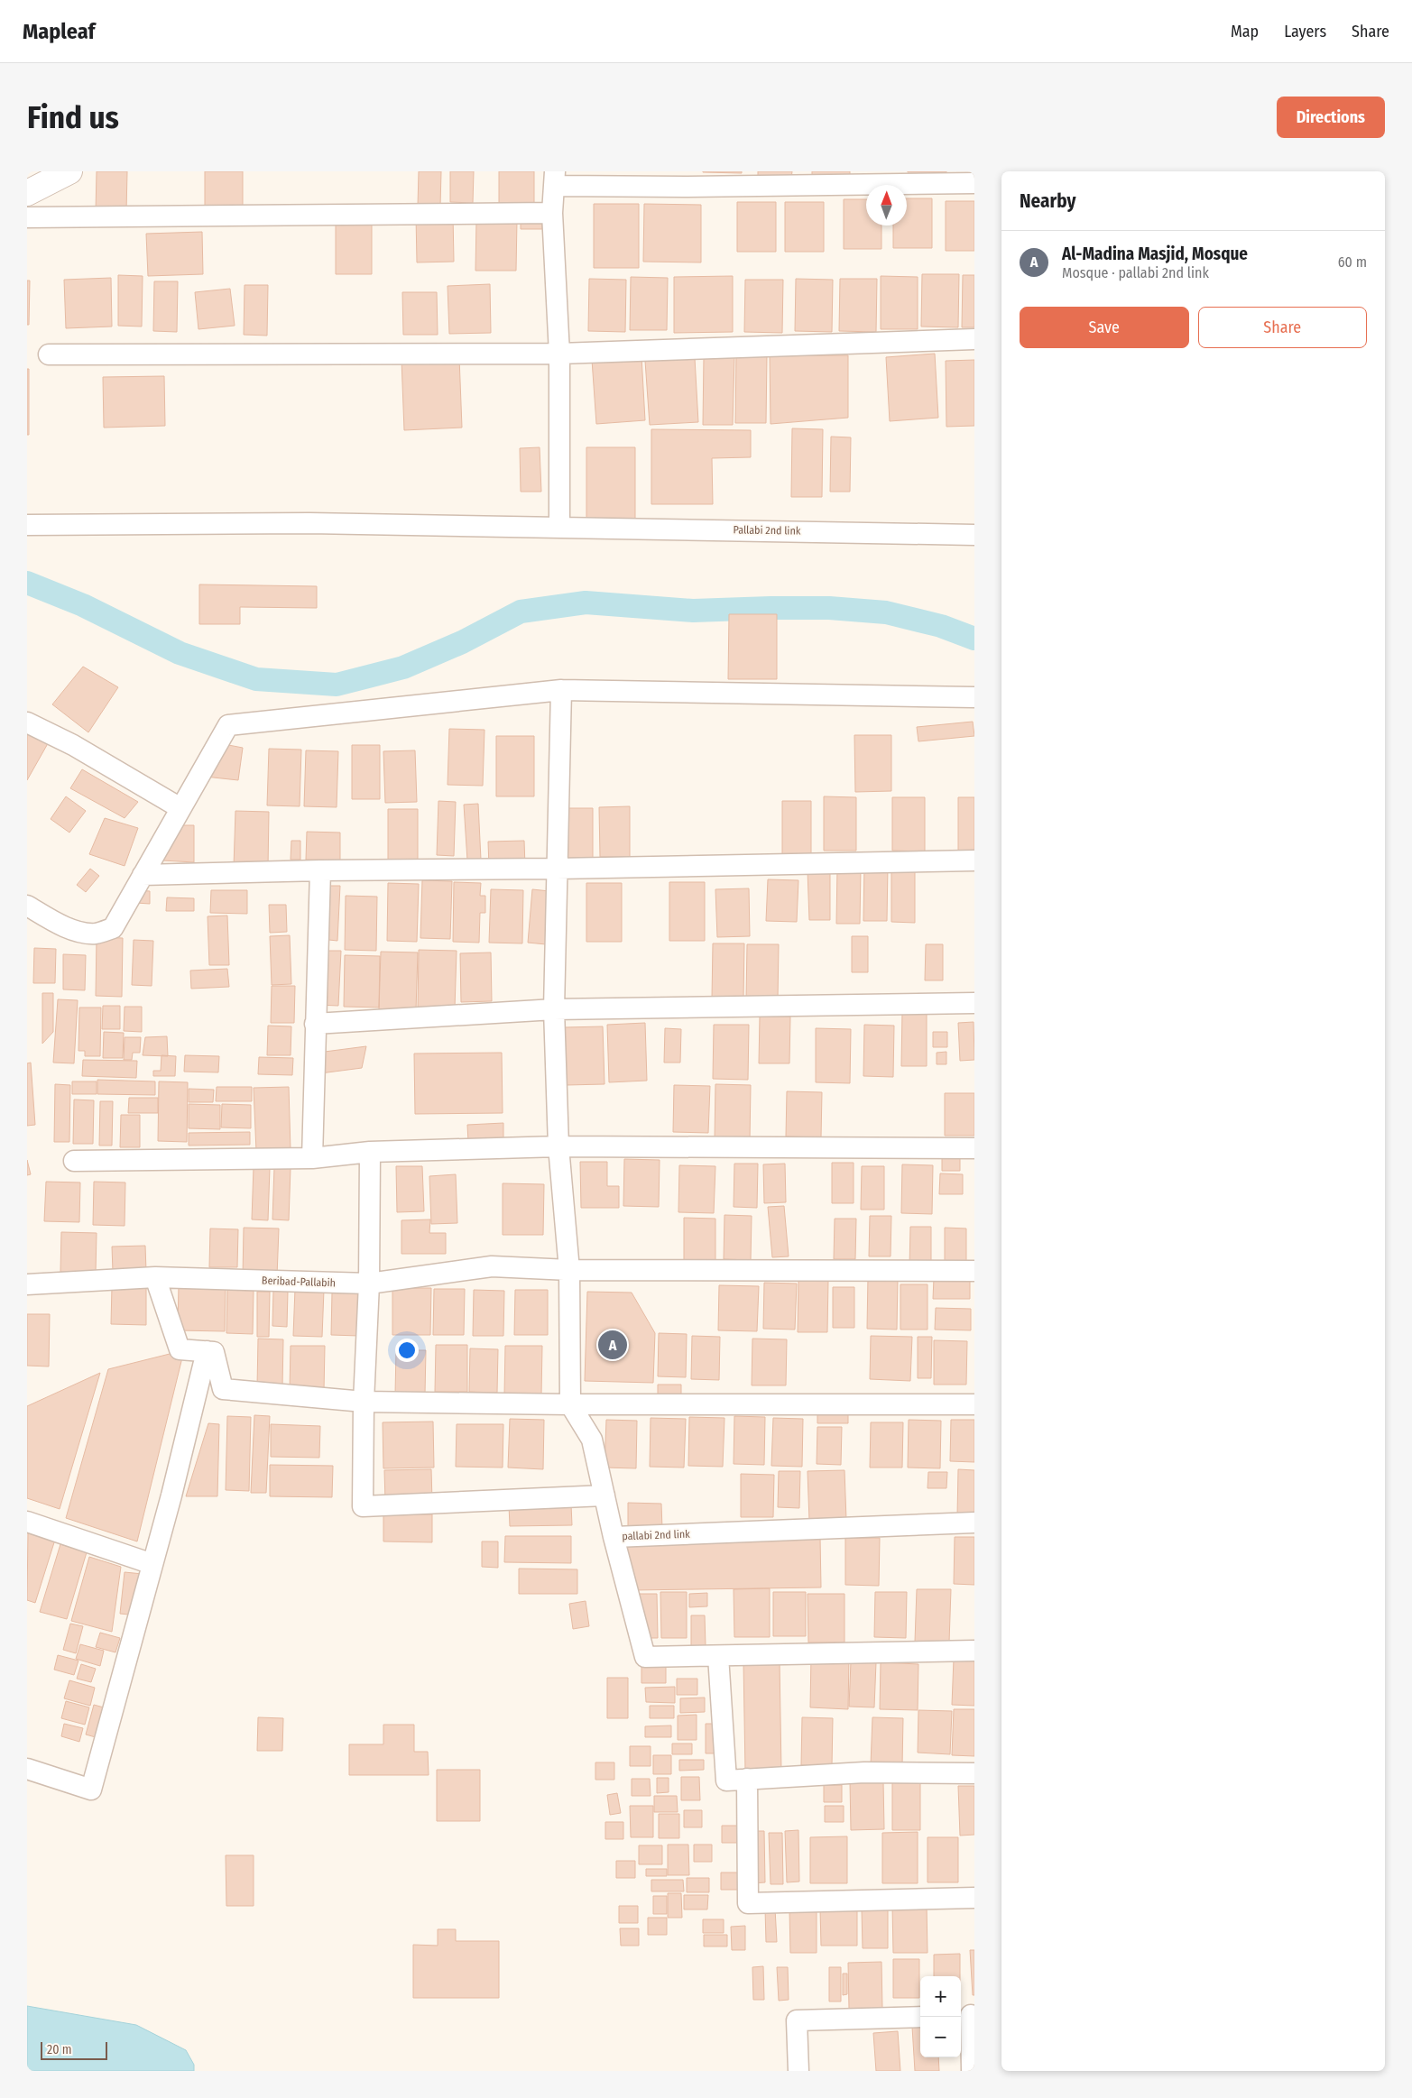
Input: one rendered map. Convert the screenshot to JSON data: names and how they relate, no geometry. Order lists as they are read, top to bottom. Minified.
{"streets":{"street":["Pallabi 2nd link","Beribad-Pallabih","pallabi 2nd link"]},"scale_bar":"20 m","north":"top","page":{"header":"Mapleaf","nav":["Map","Layers","Share"],"buttons":["Directions",["Save","Share"]],"title":"Find us","heading":"Nearby","list":[{"mark":"A","name":"Al-Madina Masjid, Mosque","note":"Mosque · pallabi 2nd link","value":"60 m"}],"pins":"A","map_buttons":["+","−"],"scale":"20 m"}}
